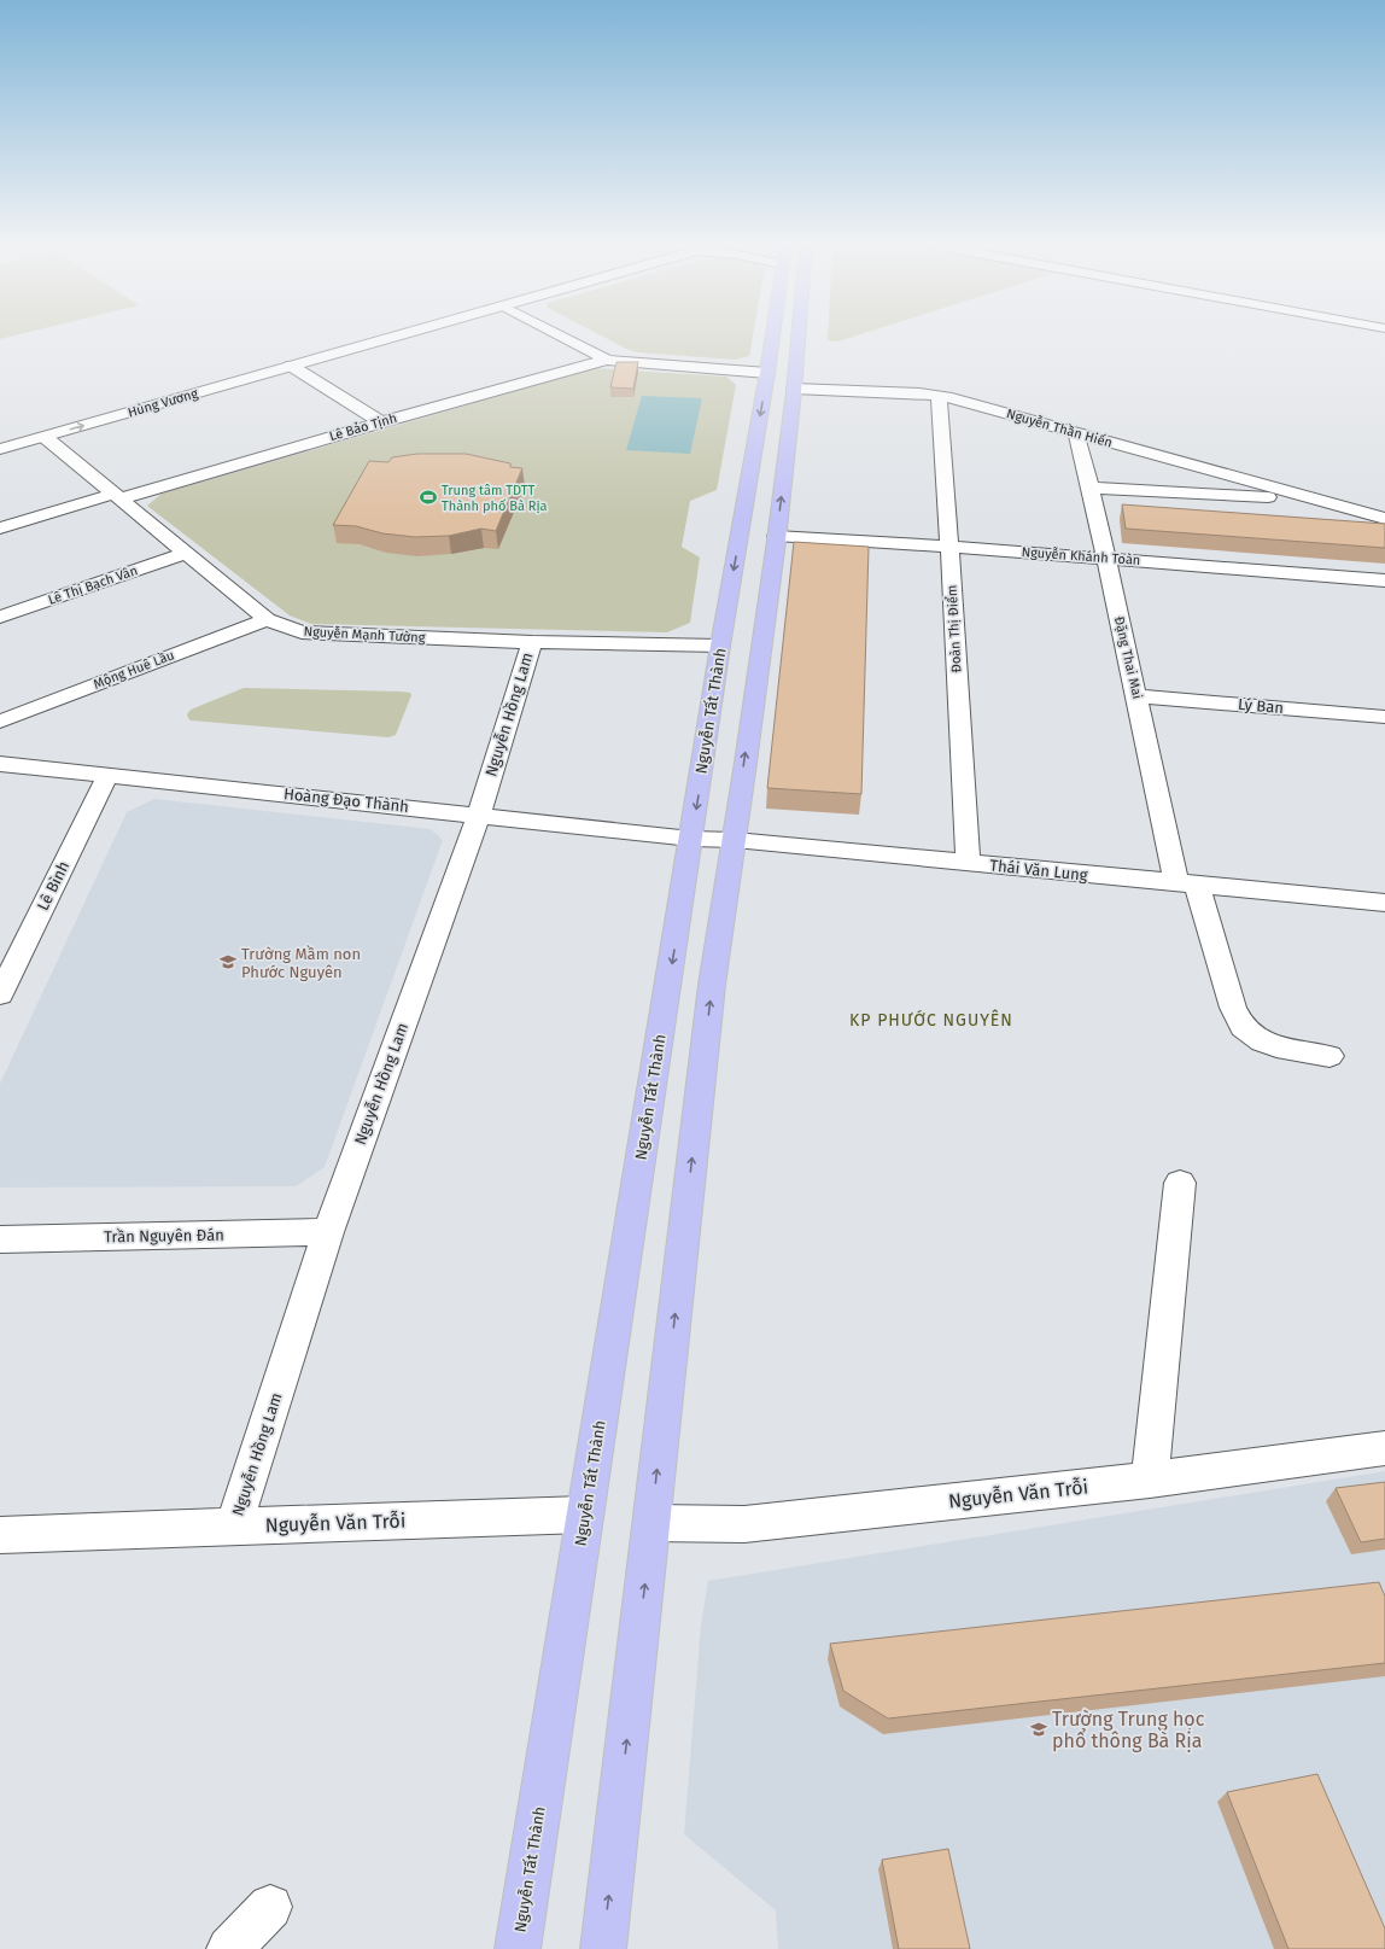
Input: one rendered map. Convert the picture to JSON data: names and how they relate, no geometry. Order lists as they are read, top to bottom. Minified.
{"streets":{"main road":["Nguyễn Tất Thành"],"street":["Hùng Vương","Lê Bảo Tịnh","Nguyễn Thần Hiến","Nguyễn Khánh Toàn","Lê Thị Bạch Vân","Đoàn Thị Điểm","Nguyễn Mạnh Tường","Đặng Thai Mai","Mộng Huê Lầu","Lý Ban","Nguyễn Hồng Lam","Hoàng Đạo Thành","Thái Văn Lung","Lê Bình","Trần Nguyên Đán","Nguyễn Văn Trỗi"]},"crossings":[["Hùng Vương","Nguyễn Mạnh Tường"],["Lê Bảo Tịnh","Nguyễn Mạnh Tường"],["Nguyễn Thần Hiến","Đoàn Thị Điểm"],["Nguyễn Thần Hiến","Đặng Thai Mai"],["Nguyễn Khánh Toàn","Đoàn Thị Điểm"],["Nguyễn Khánh Toàn","Đặng Thai Mai"],["Lê Thị Bạch Vân","Nguyễn Mạnh Tường"],["Đoàn Thị Điểm","Thái Văn Lung"],["Nguyễn Mạnh Tường","Mộng Huê Lầu"],["Nguyễn Mạnh Tường","Nguyễn Tất Thành"],["Nguyễn Mạnh Tường","Nguyễn Hồng Lam"],["Đặng Thai Mai","Lý Ban"],["Đặng Thai Mai","Thái Văn Lung"],["Nguyễn Tất Thành","Hoàng Đạo Thành"],["Nguyễn Tất Thành","Thái Văn Lung"],["Nguyễn Tất Thành","Nguyễn Văn Trỗi"],["Nguyễn Hồng Lam","Hoàng Đạo Thành"],["Nguyễn Hồng Lam","Trần Nguyên Đán"],["Nguyễn Hồng Lam","Nguyễn Văn Trỗi"],["Hoàng Đạo Thành","Thái Văn Lung"],["Hoàng Đạo Thành","Lê Bình"]],"one_way":["Hùng Vương"],"districts":["KP PHƯỚC NGUYÊN"],"places":{"sports":["Trung tâm TDTT Thành phố Bà Rịa"],"school or university":["Trường Mầm non Phước Nguyên","Trường Trung học phổ thông Bà Rịa"]}}
